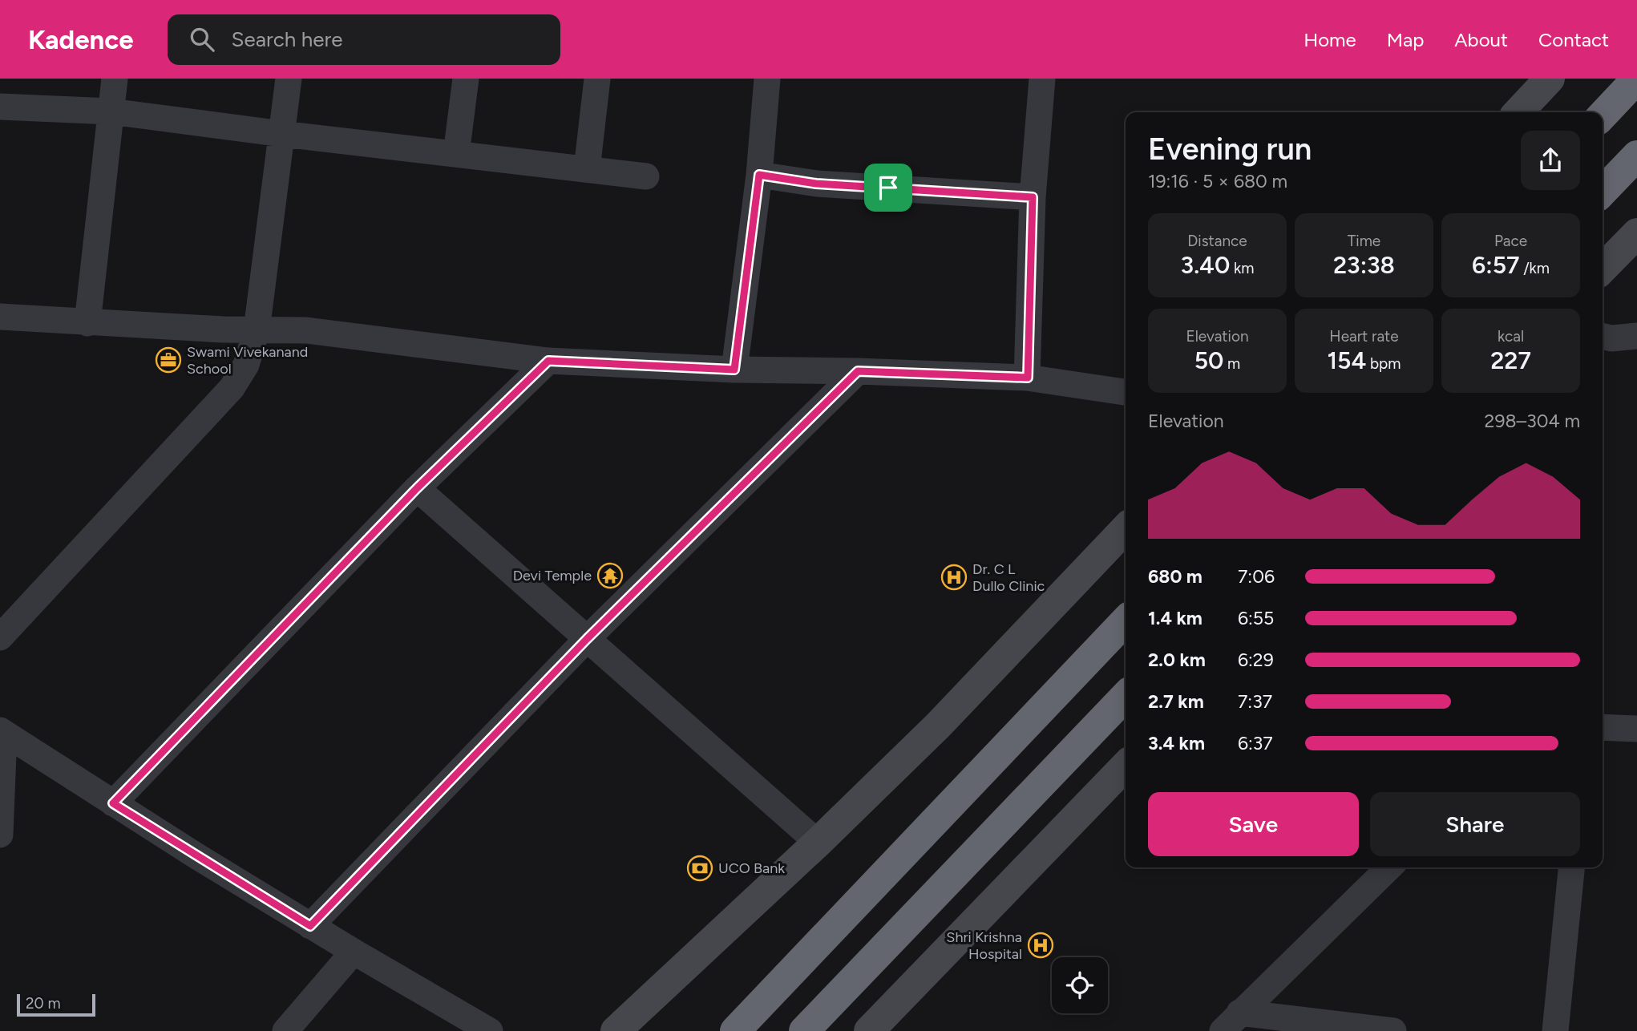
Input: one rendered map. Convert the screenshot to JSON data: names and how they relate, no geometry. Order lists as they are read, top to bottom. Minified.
{"places":{"office":["Swami Vivekanand School"],"temple":["Devi Temple"],"hospital":["Dr. C L Dullo Clinic","Shri Krishna Hospital"],"bank":["UCO Bank"]},"scale_bar":"20 m","page":{"header":"Kadence","search":"Search here","nav":["Home","Map","About","Contact"],"heading":["Evening run","19:16 · 5 × 680 m"],"stats":[["Distance","3.40 km"],["Time","23:38"],["Pace","6:57 /km"],["Elevation","50 m"],["Heart rate","154 bpm"],["kcal","227"]],"chart":["Elevation","298–304 m"],"list":[{"name":"680 m","note":"7:06"},{"name":"1.4 km","note":"6:55"},{"name":"2.0 km","note":"6:29"},{"name":"2.7 km","note":"7:37"},{"name":"3.4 km","note":"6:37"}],"buttons":["Save","Share"],"scale":"20 m"}}
